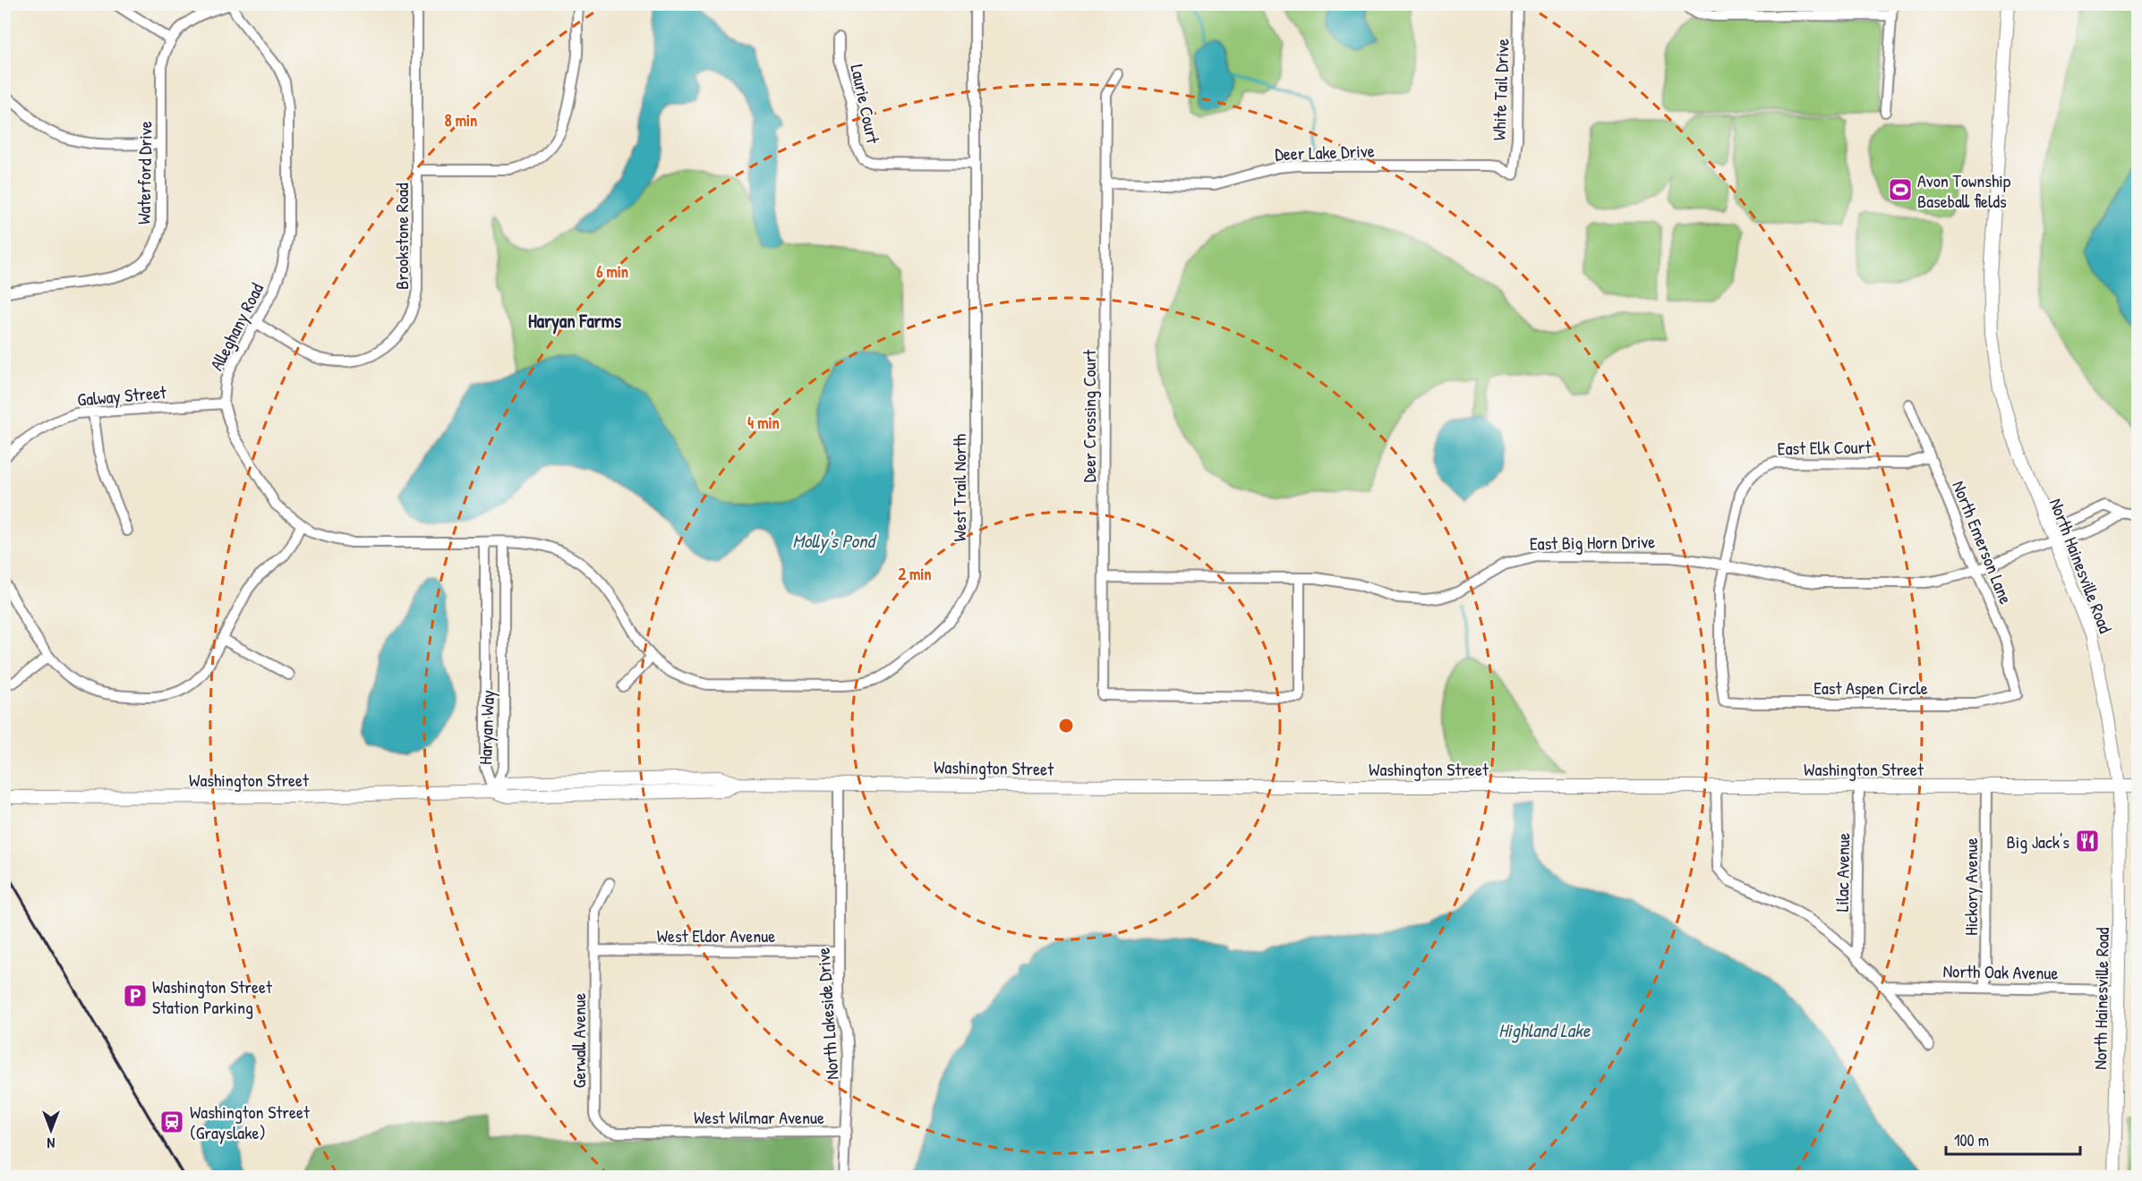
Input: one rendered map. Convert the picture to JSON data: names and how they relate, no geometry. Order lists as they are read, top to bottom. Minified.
{"streets":{"main road":["North Hainesville Road","Washington Street"],"street":["White Tail Drive","Laurie Court","Deer Lake Drive","Waterford Drive","Brookstone Road","Alleghany Road","Galway Street","Deer Crossing Court","East Elk Court","West Trail North","East Big Horn Drive","North Emerson Lane","East Aspen Circle","Haryan Way","Lilac Avenue","Hickory Avenue","West Eldor Avenue","North Oak Avenue","North Lakeside Drive","Gerwall Avenue","West Wilmar Avenue"]},"crossings":[["White Tail Drive","Deer Lake Drive"],["Laurie Court","West Trail North"],["Deer Lake Drive","Deer Crossing Court"],["Waterford Drive","Alleghany Road"],["Brookstone Road","Alleghany Road"],["Alleghany Road","Galway Street"],["Alleghany Road","West Trail North"],["Alleghany Road","Haryan Way"],["Deer Crossing Court","East Big Horn Drive"],["East Elk Court","East Big Horn Drive"],["East Elk Court","North Emerson Lane"],["East Elk Court","East Aspen Circle"],["West Trail North","Haryan Way"],["East Big Horn Drive","North Emerson Lane"],["East Big Horn Drive","North Hainesville Road"],["North Emerson Lane","East Aspen Circle"],["North Hainesville Road","Washington Street"],["North Hainesville Road","North Oak Avenue"],["Haryan Way","Washington Street"],["Washington Street","Lilac Avenue"],["Washington Street","Hickory Avenue"],["Washington Street","North Lakeside Drive"],["Hickory Avenue","North Oak Avenue"],["West Eldor Avenue","North Lakeside Drive"],["West Eldor Avenue","Gerwall Avenue"],["North Lakeside Drive","West Wilmar Avenue"],["Gerwall Avenue","West Wilmar Avenue"]],"districts":["Haryan Farms"],"water":["Molly's Pond","Highland Lake"],"places":{"sports":["Avon Township Baseball fields"],"restaurant":["Big Jack's"],"parking":["Washington Street Station Parking"],"station":["Washington Street (Grayslake)"]},"scale_bar":"100 m","north":"bottom","rings":["8 min","6 min","4 min","2 min"]}
